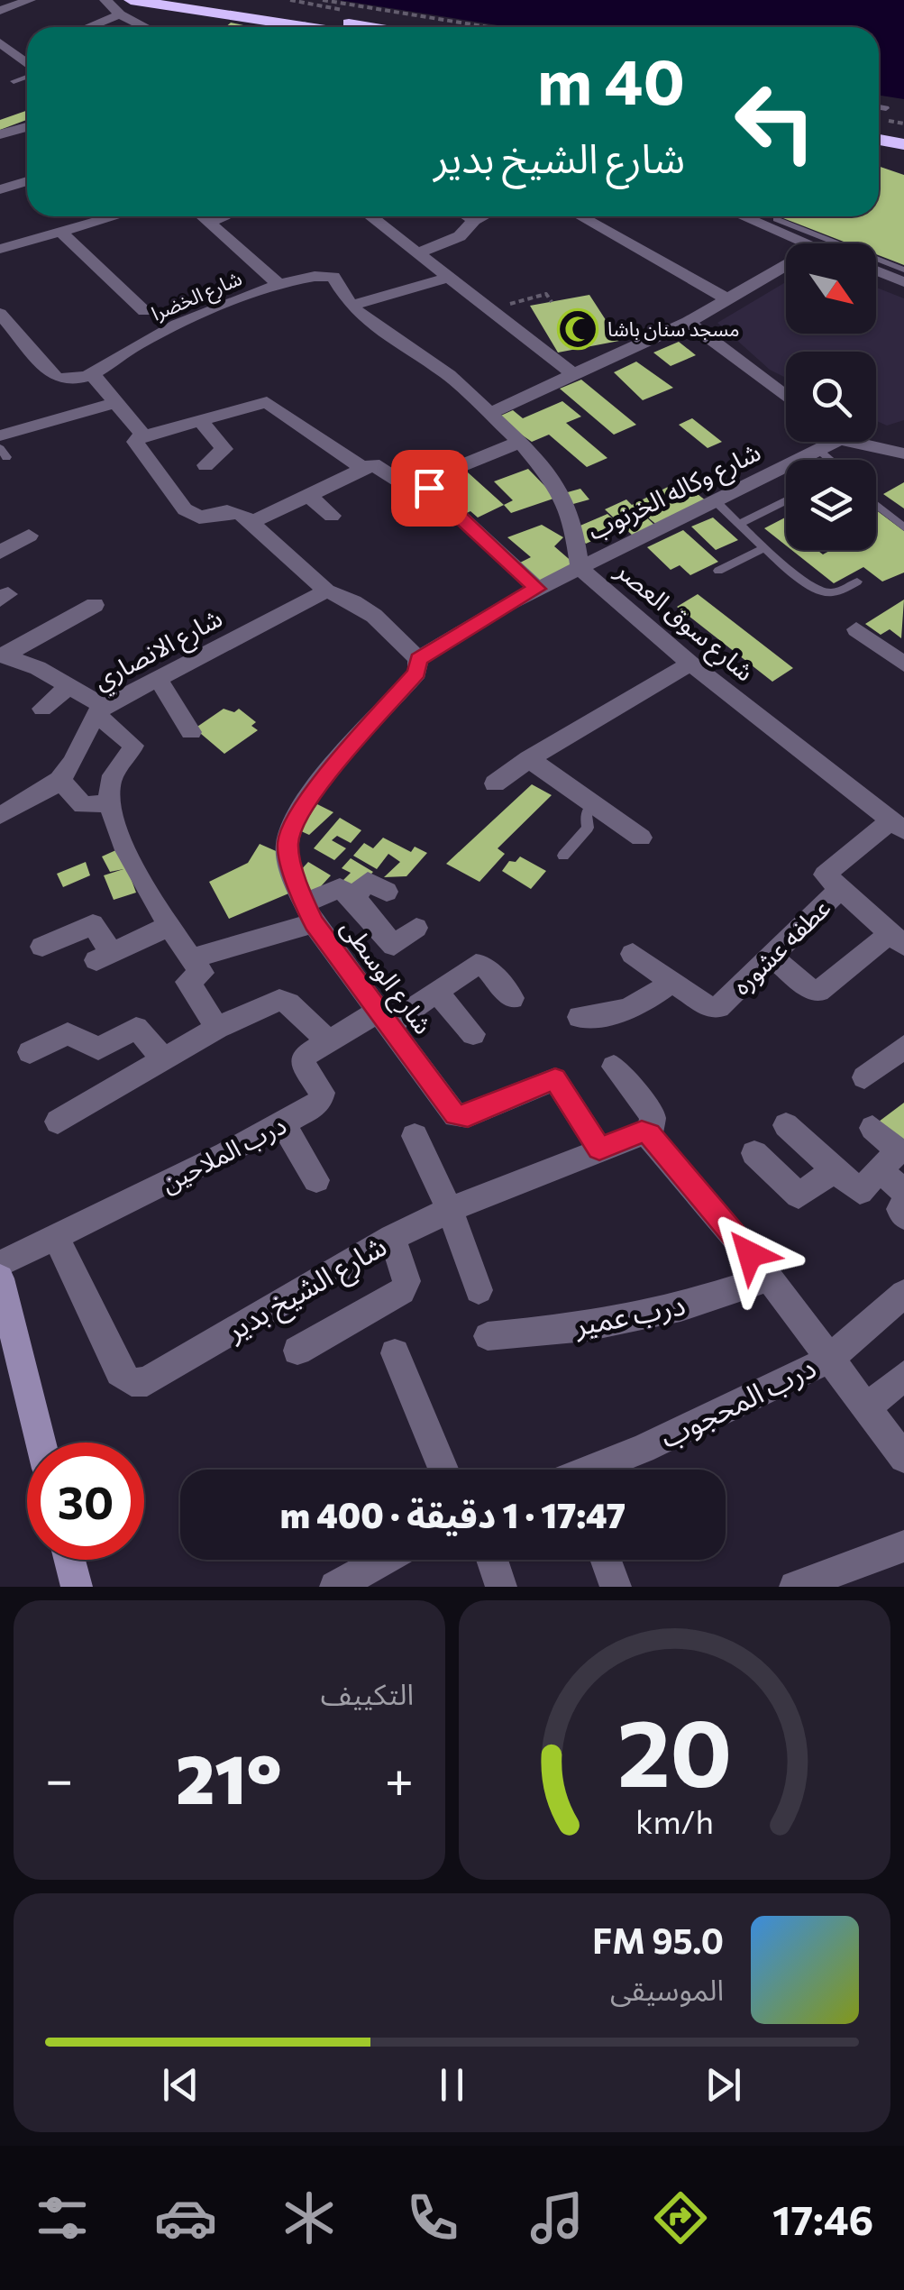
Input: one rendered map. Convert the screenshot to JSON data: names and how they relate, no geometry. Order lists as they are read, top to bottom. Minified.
{"streets":{"street":["شارع الخضرا","شارع وكاله الخرنوب","شارع سوق العصر","شارع الانصاري","عطفه عشوره","شارع الوسطى","درب الملاحين","شارع الشيخ بدير","درب عمير","درب المحجوب"]},"crossings":[["شارع الخضرا","شارع سوق العصر"],["شارع وكاله الخرنوب","شارع سوق العصر"],["شارع وكاله الخرنوب","شارع الوسطى"],["شارع الوسطى","درب الملاحين"],["شارع الوسطى","شارع الشيخ بدير"],["درب الملاحين","شارع الشيخ بدير"]],"places":{"mosque":["مسجد سنان باشا"]},"north":"bottom right","page":{"turn":["40 m","شارع الشيخ بدير"],"limit":"30","trip":"17:47 · 1 دقيقة · 400 m","tile":"التكييف","heat":["−","21°","+"],"song":["95.0 FM","الموسيقى"],"tabs":"17:46","gauge":["20","km/h"]}}
